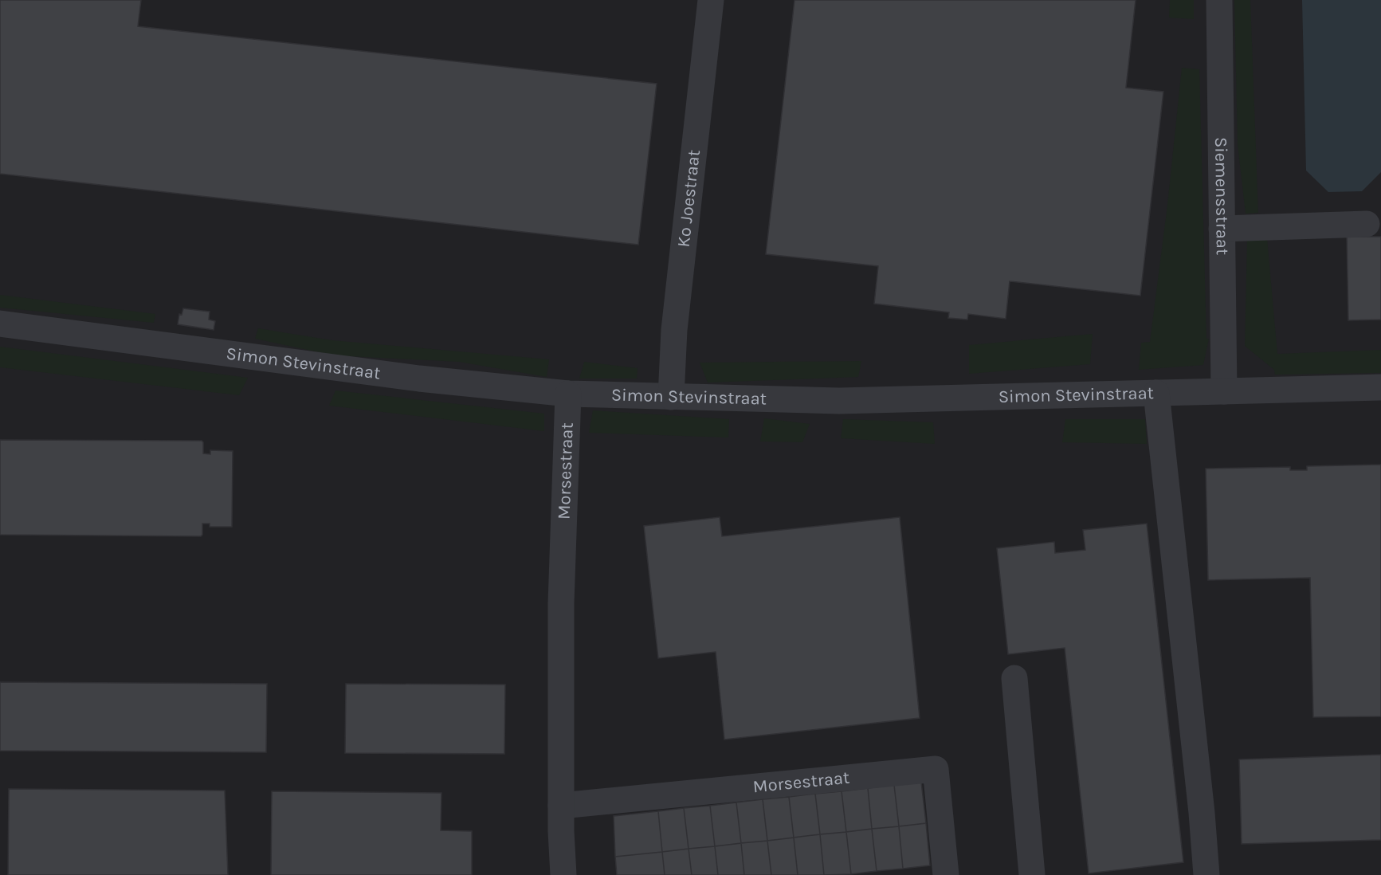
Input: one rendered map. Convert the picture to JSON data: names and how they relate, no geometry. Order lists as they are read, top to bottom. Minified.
{"streets":{"street":["Siemensstraat","Ko Joestraat","Simon Stevinstraat","Morsestraat"]},"crossings":[["Siemensstraat","Simon Stevinstraat"],["Ko Joestraat","Simon Stevinstraat"],["Simon Stevinstraat","Morsestraat"]]}
